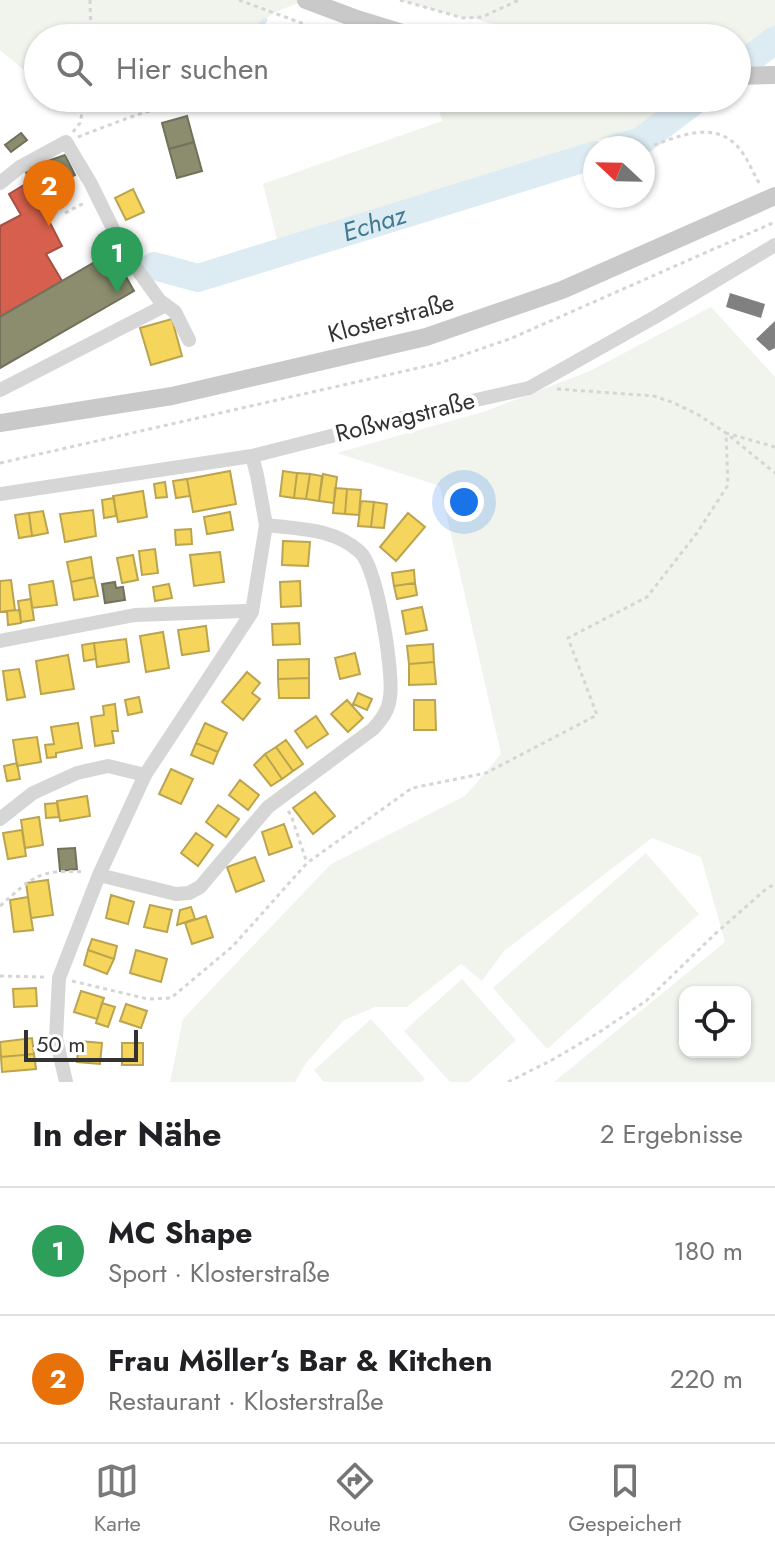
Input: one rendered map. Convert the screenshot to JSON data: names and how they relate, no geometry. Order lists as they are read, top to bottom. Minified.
{"streets":{"main road":["Klosterstraße"],"street":["Roßwagstraße"]},"water":["Echaz"],"scale_bar":"50 m","north":"left","page":{"search":"Hier suchen","pins":["2","1"],"scale":"50 m","heading":["In der Nähe","2 Ergebnisse"],"list":[{"mark":"1","name":"MC Shape","note":"Sport · Klosterstraße","value":"180 m"},{"mark":"2","name":"Frau Möller‘s Bar & Kitchen","note":"Restaurant · Klosterstraße","value":"220 m"}],"nav":["Karte","Route","Gespeichert"]}}
